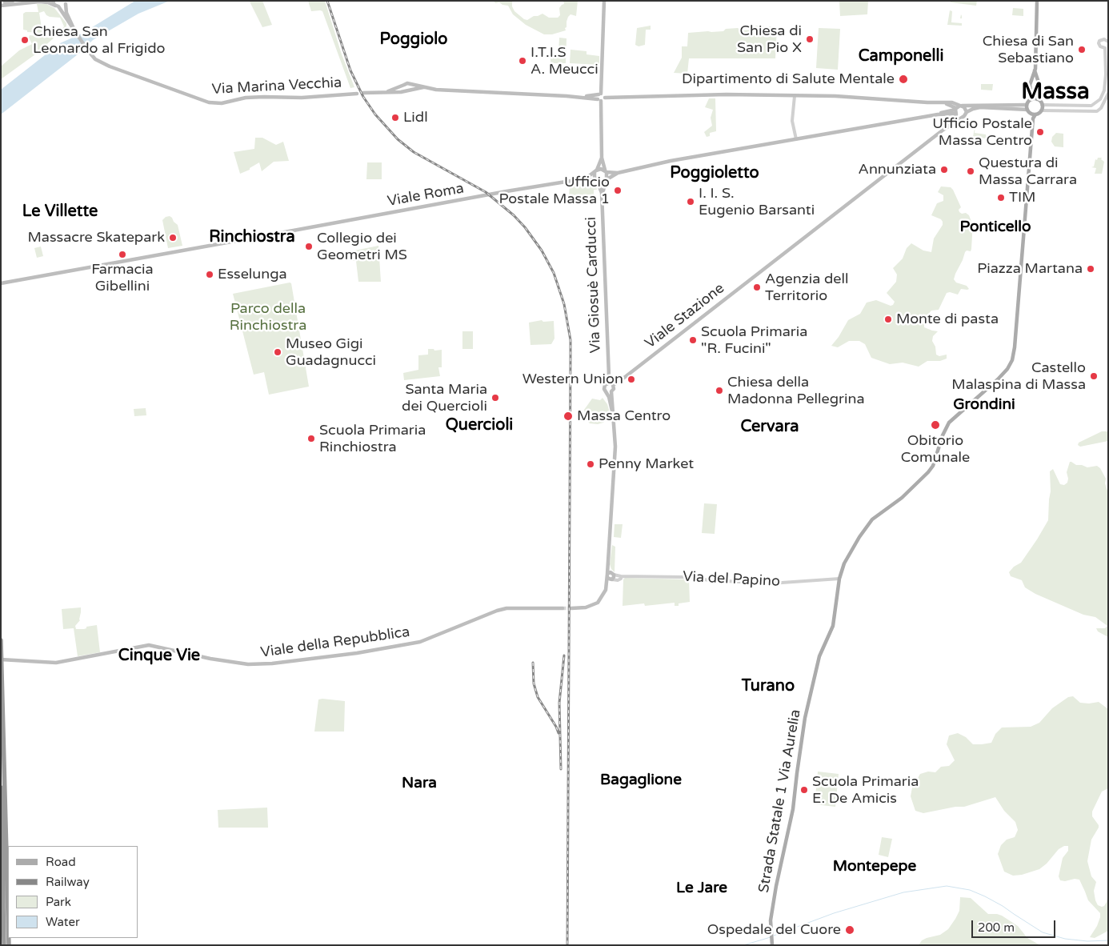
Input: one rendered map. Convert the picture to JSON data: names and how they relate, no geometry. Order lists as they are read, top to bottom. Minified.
{"streets":{"main road":["Via Marina Vecchia","Viale Roma","Via Giosuè Carducci","Viale Stazione","Viale della Repubblica","Strada Statale 1 Via Aurelia"],"street":["Via del Papino"]},"crossings":[["Viale Roma","Via Giosuè Carducci"],["Via del Papino","Strada Statale 1 Via Aurelia"]],"districts":["Poggiolo","Camponelli","Massa","Poggioletto","Le Villette","Ponticello","Rinchiostra","Grondini","Quercioli","Cervara","Cinque Vie","Turano","Bagaglione","Nara","Montepepe","Le Jare"],"parks":["Parco della Rinchiostra"],"places":["Chiesa di San Pio X","Chiesa San Leonardo al Frigido","Chiesa di San Sebastiano","I.T.I.S A. Meucci","Dipartimento di Salute Mentale","Lidl","Ufficio Postale Massa Centro","Annunziata","Questura di Massa Carrara","Ufficio Postale Massa 1","TIM","I. I. S. Eugenio Barsanti","Massacre Skatepark","Collegio dei Geometri MS","Farmacia Gibellini","Piazza Martana","Esselunga","Agenzia dell Territorio","Monte di pasta","Scuola Primaria \"R. Fucini\"","Museo Gigi Guadagnucci","Castello Malaspina di Massa","Western Union","Chiesa della Madonna Pellegrina","Santa Maria dei Quercioli","Massa Centro","Obitorio Comunale","Scuola Primaria Rinchiostra","Penny Market","Scuola Primaria E. De Amicis","Ospedale del Cuore"],"legend":["Road","Railway","Park","Water"],"scale_bar":"200 m"}
